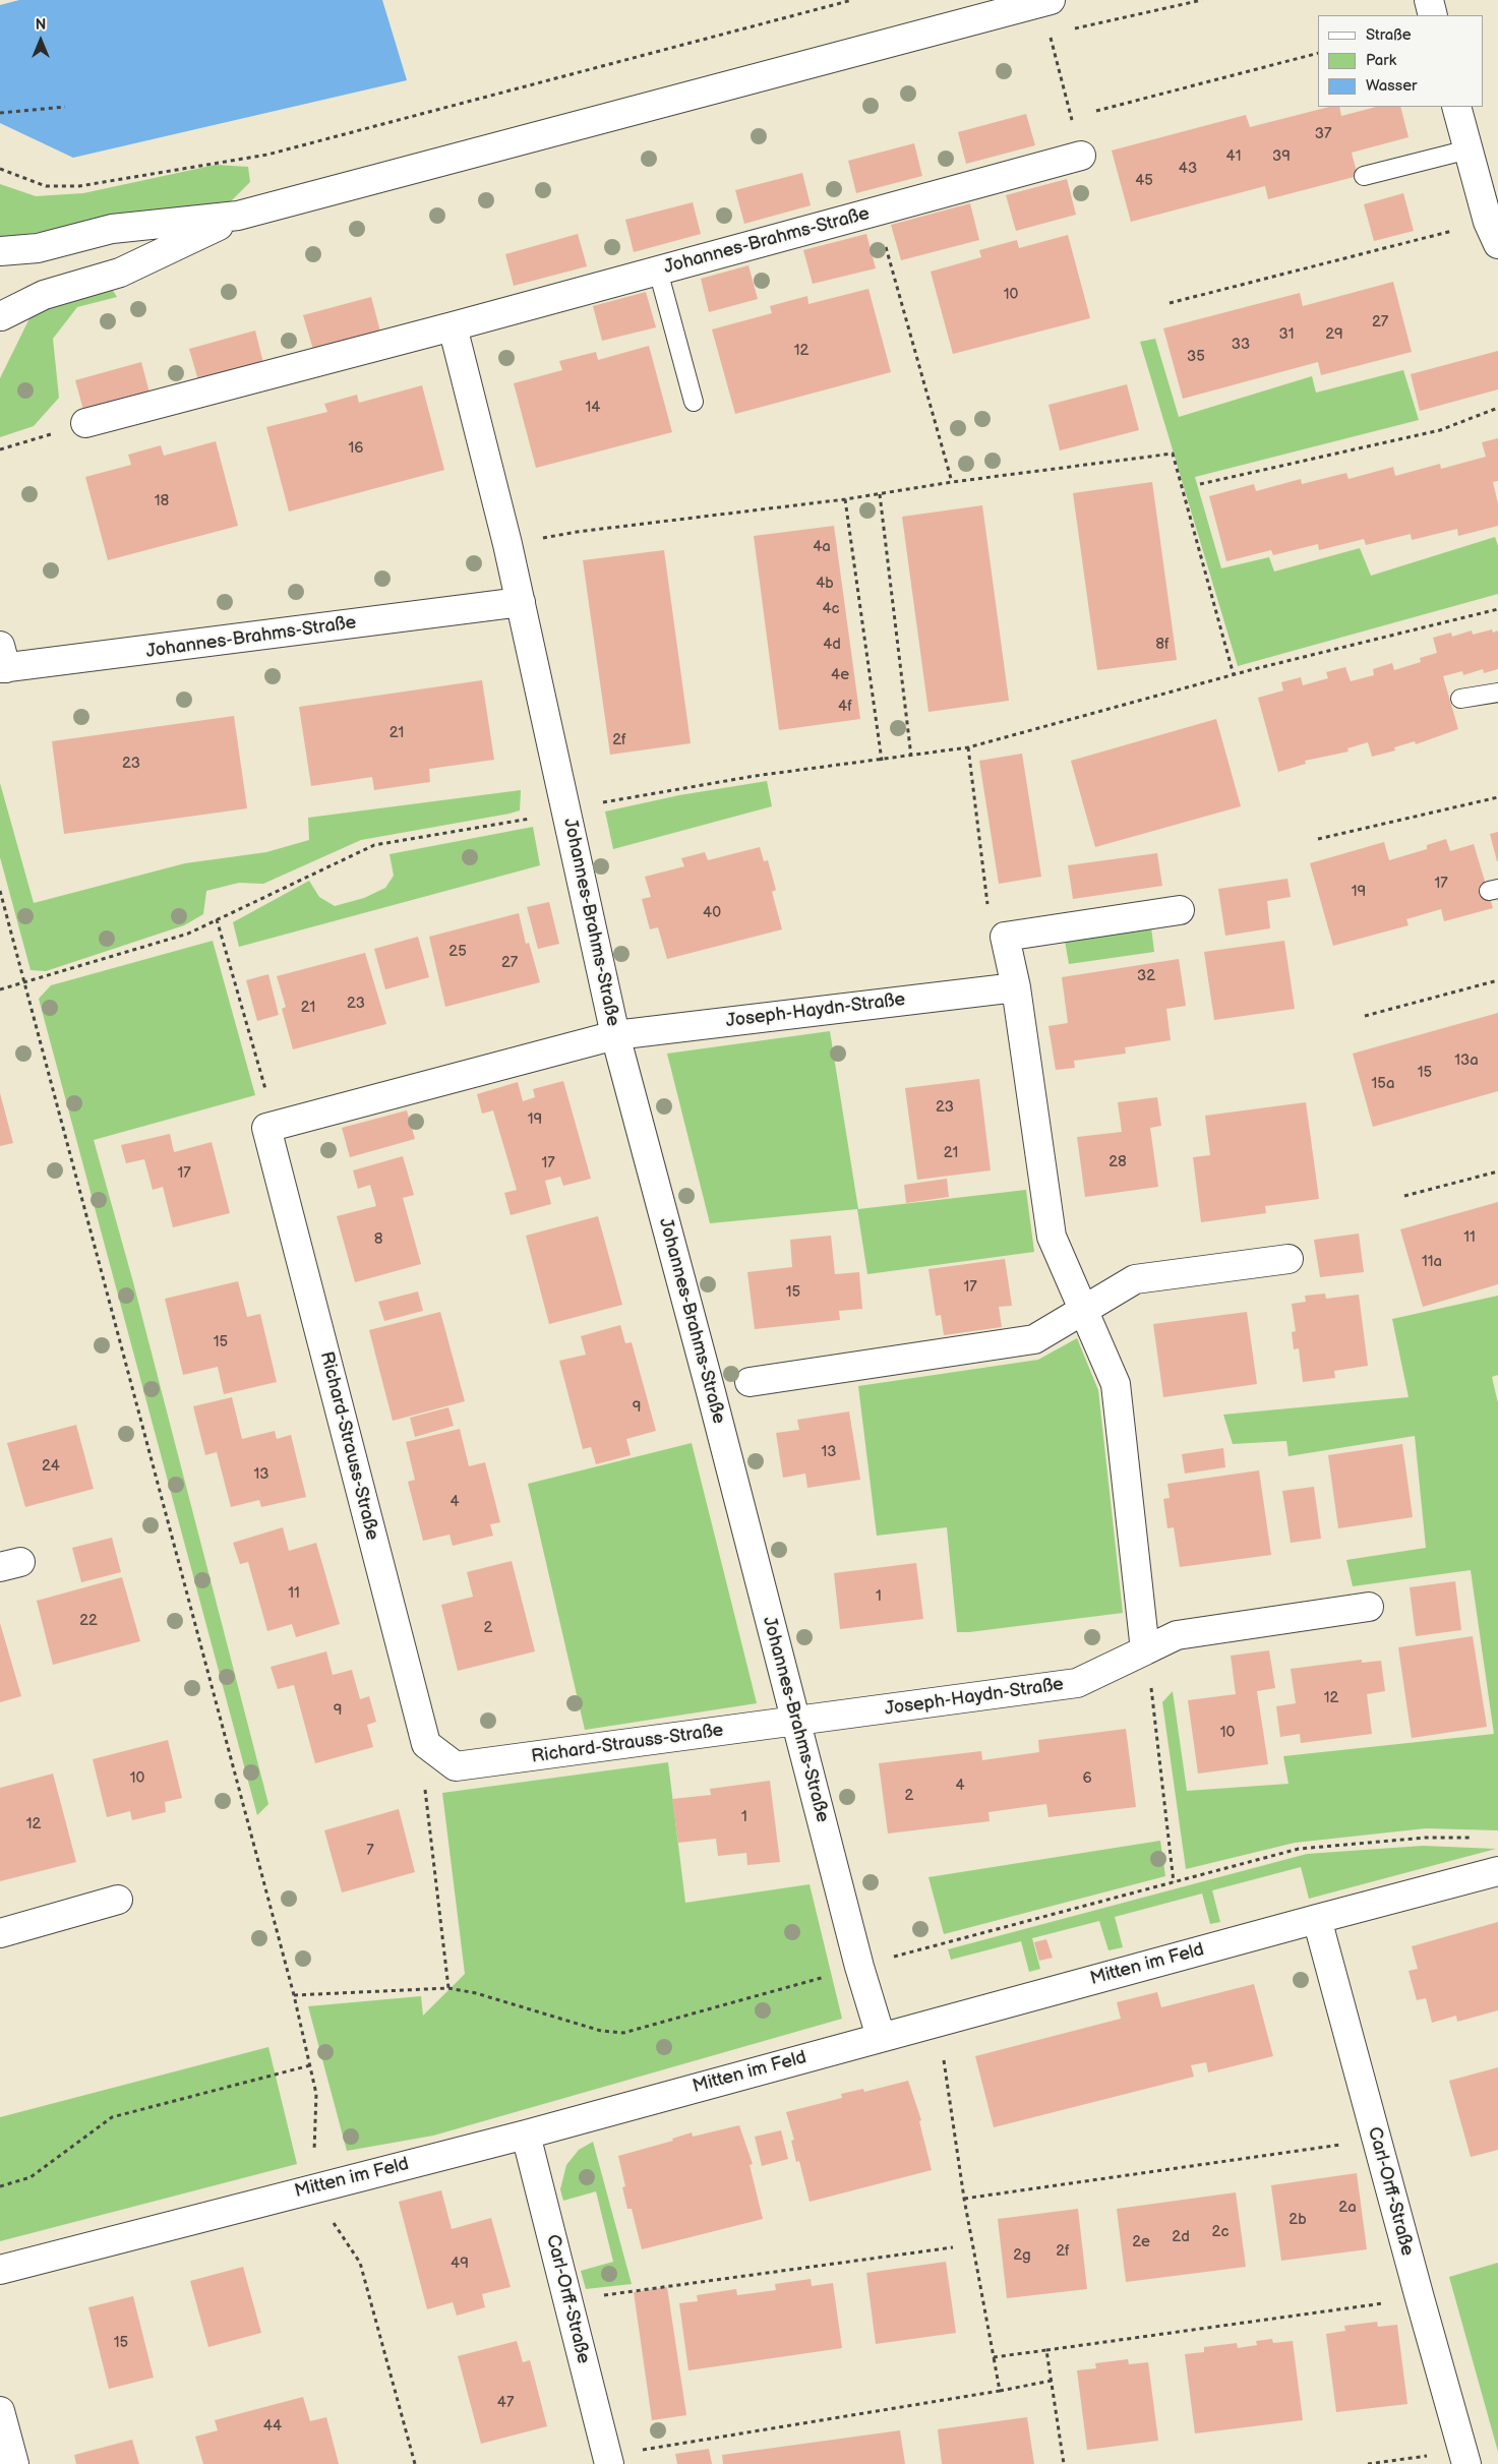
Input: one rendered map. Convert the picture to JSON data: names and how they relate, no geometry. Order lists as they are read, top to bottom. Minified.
{"streets":{"street":["Johannes-Brahms-Straße","Joseph-Haydn-Straße","Richard-Strauss-Straße","Mitten im Feld","Carl-Orff-Straße"]},"crossings":[["Johannes-Brahms-Straße","Joseph-Haydn-Straße"],["Johannes-Brahms-Straße","Richard-Strauss-Straße"],["Johannes-Brahms-Straße","Mitten im Feld"],["Joseph-Haydn-Straße","Richard-Strauss-Straße"],["Mitten im Feld","Carl-Orff-Straße"]],"house_numbers":["37","41","39","43","45","10","27","31","29","33","12","35","14","16","18","4a","4b","4c","4d","8f","4e","4f","21","2f","23","17","19","40","25","27","32","23","21","13a","15","15a","23","19","21","28","17","17","11","8","11a","17","15","15","9","13","24","13","4","11","1","22","2","12","9","10","10","6","4","2","1","12","7","2a","2b","2c","2d","2e","2f","2g","49","15","47","44"],"legend":["Straße","Park","Wasser"],"north":"top"}
